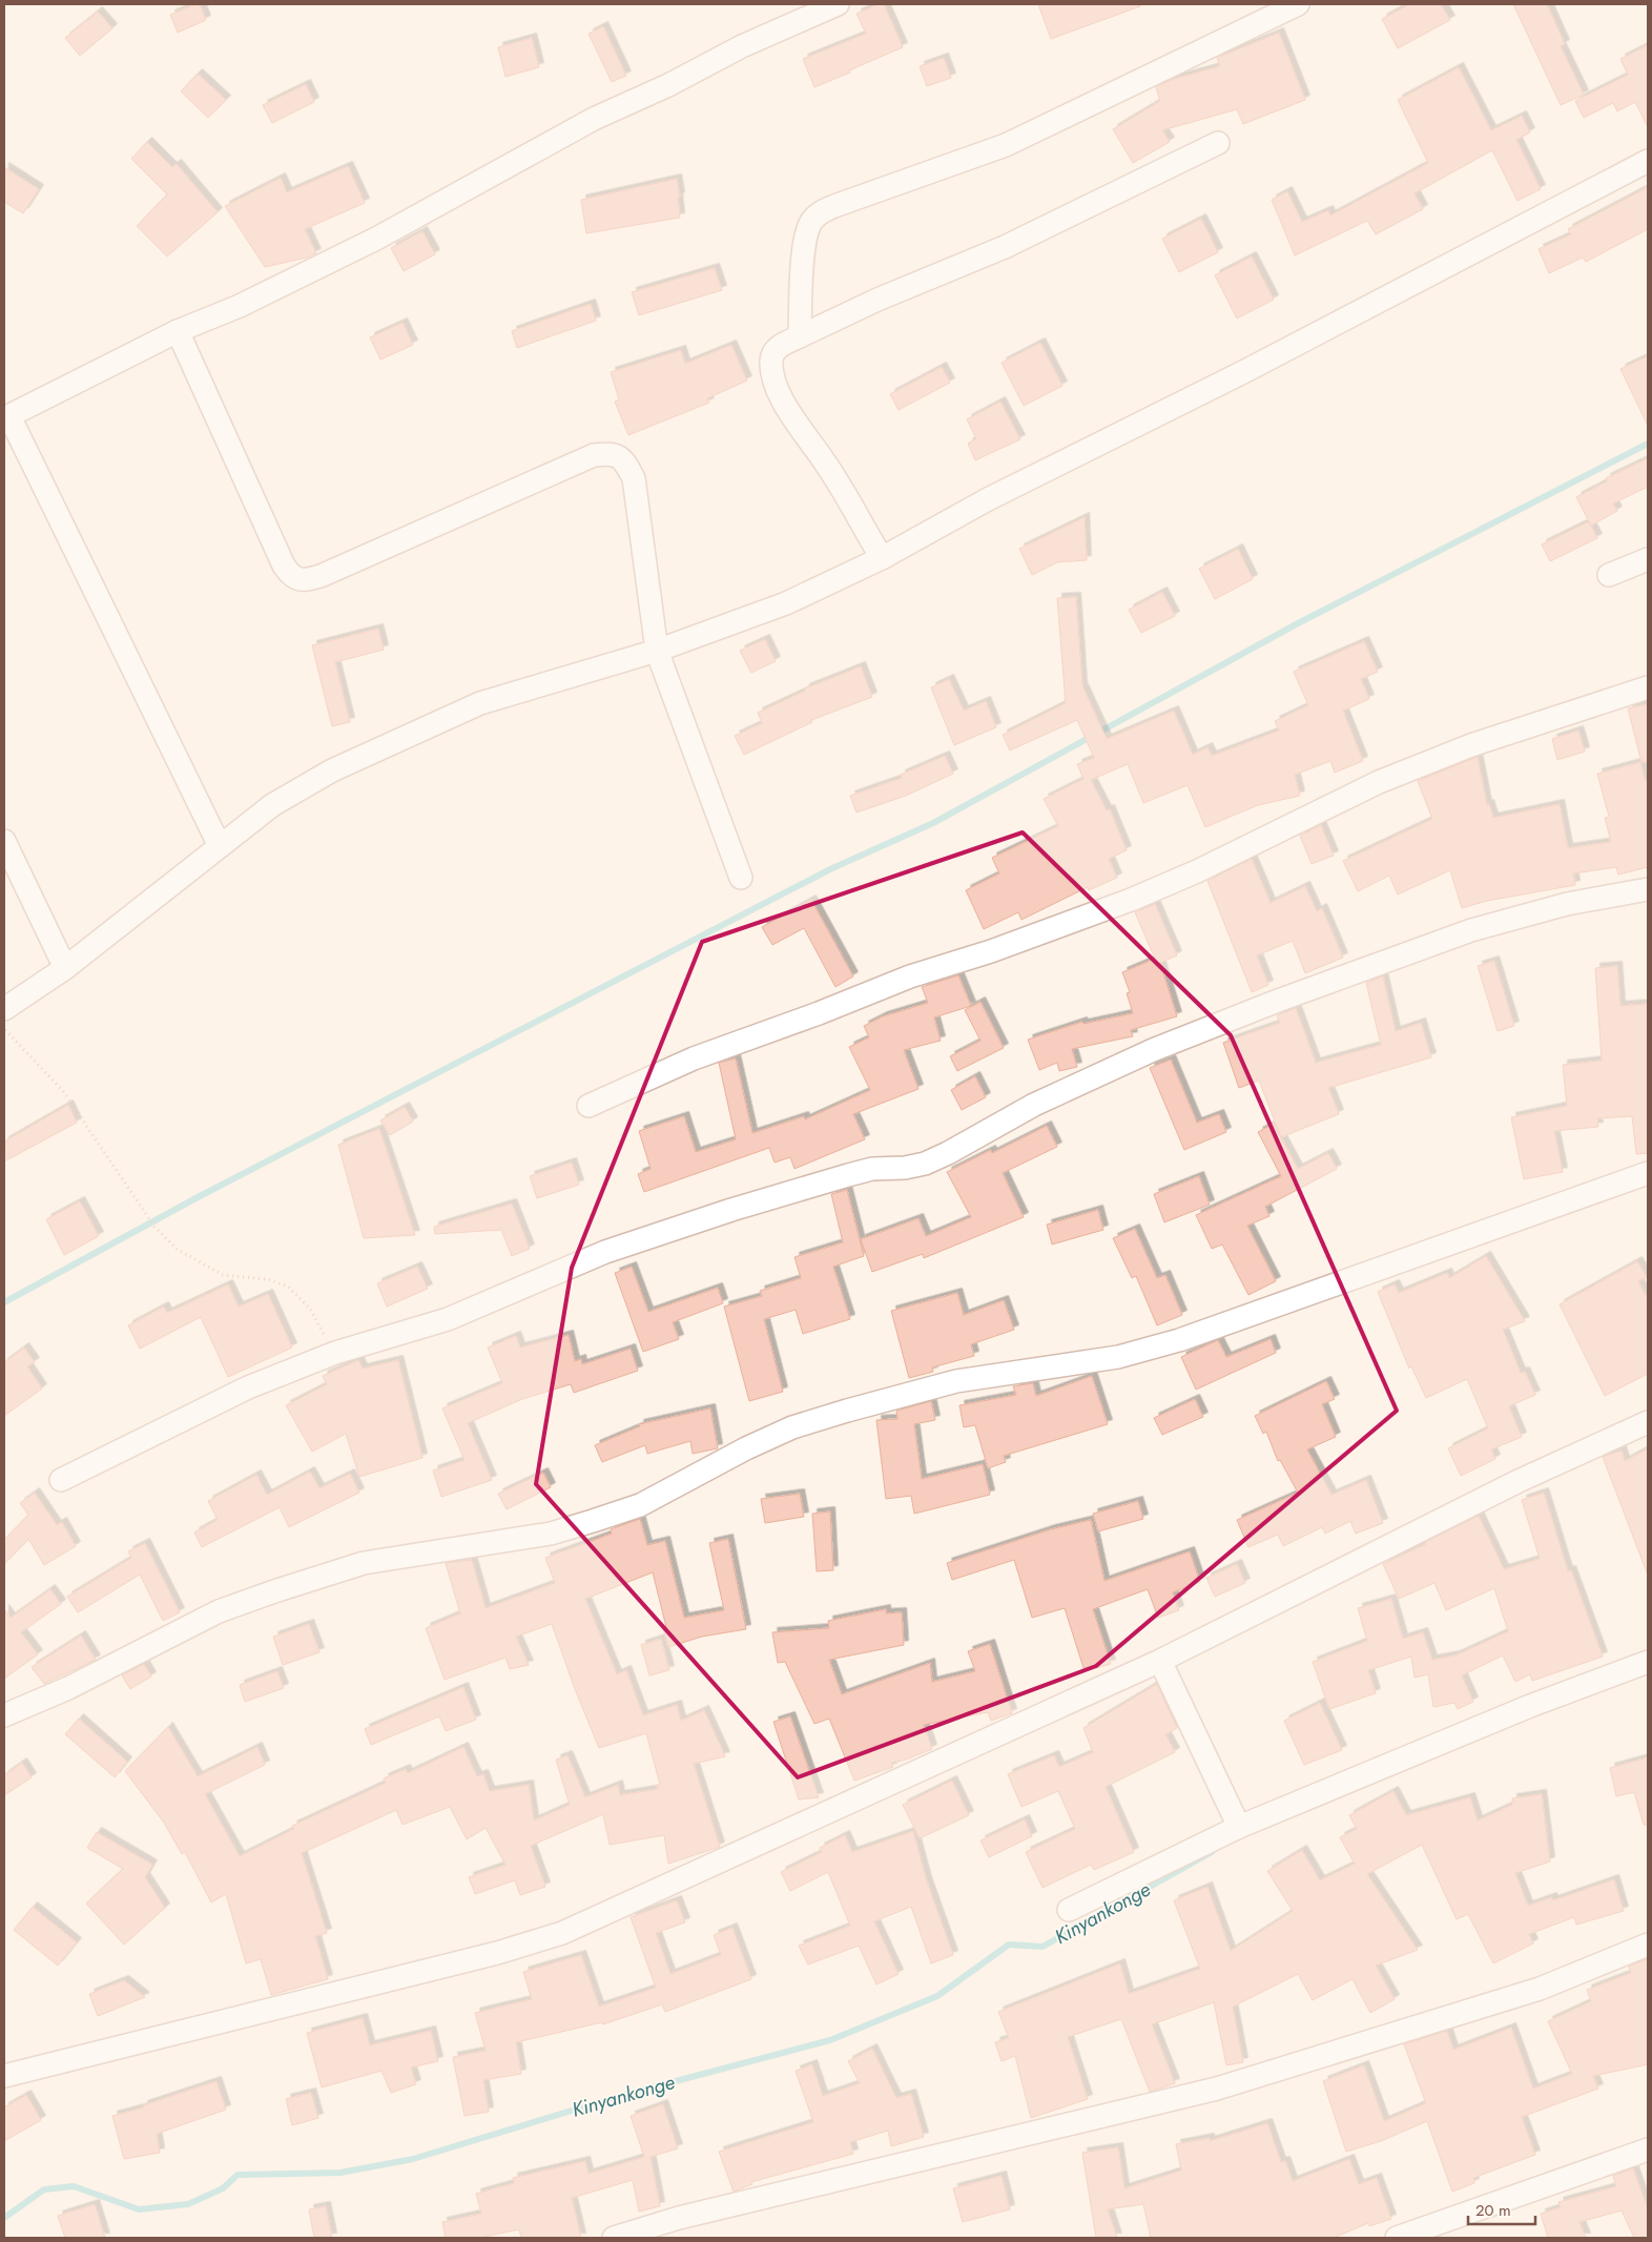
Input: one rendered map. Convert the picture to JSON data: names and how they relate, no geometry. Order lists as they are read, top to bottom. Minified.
{"water":["Kinyankonge"],"scale_bar":"20 m"}
